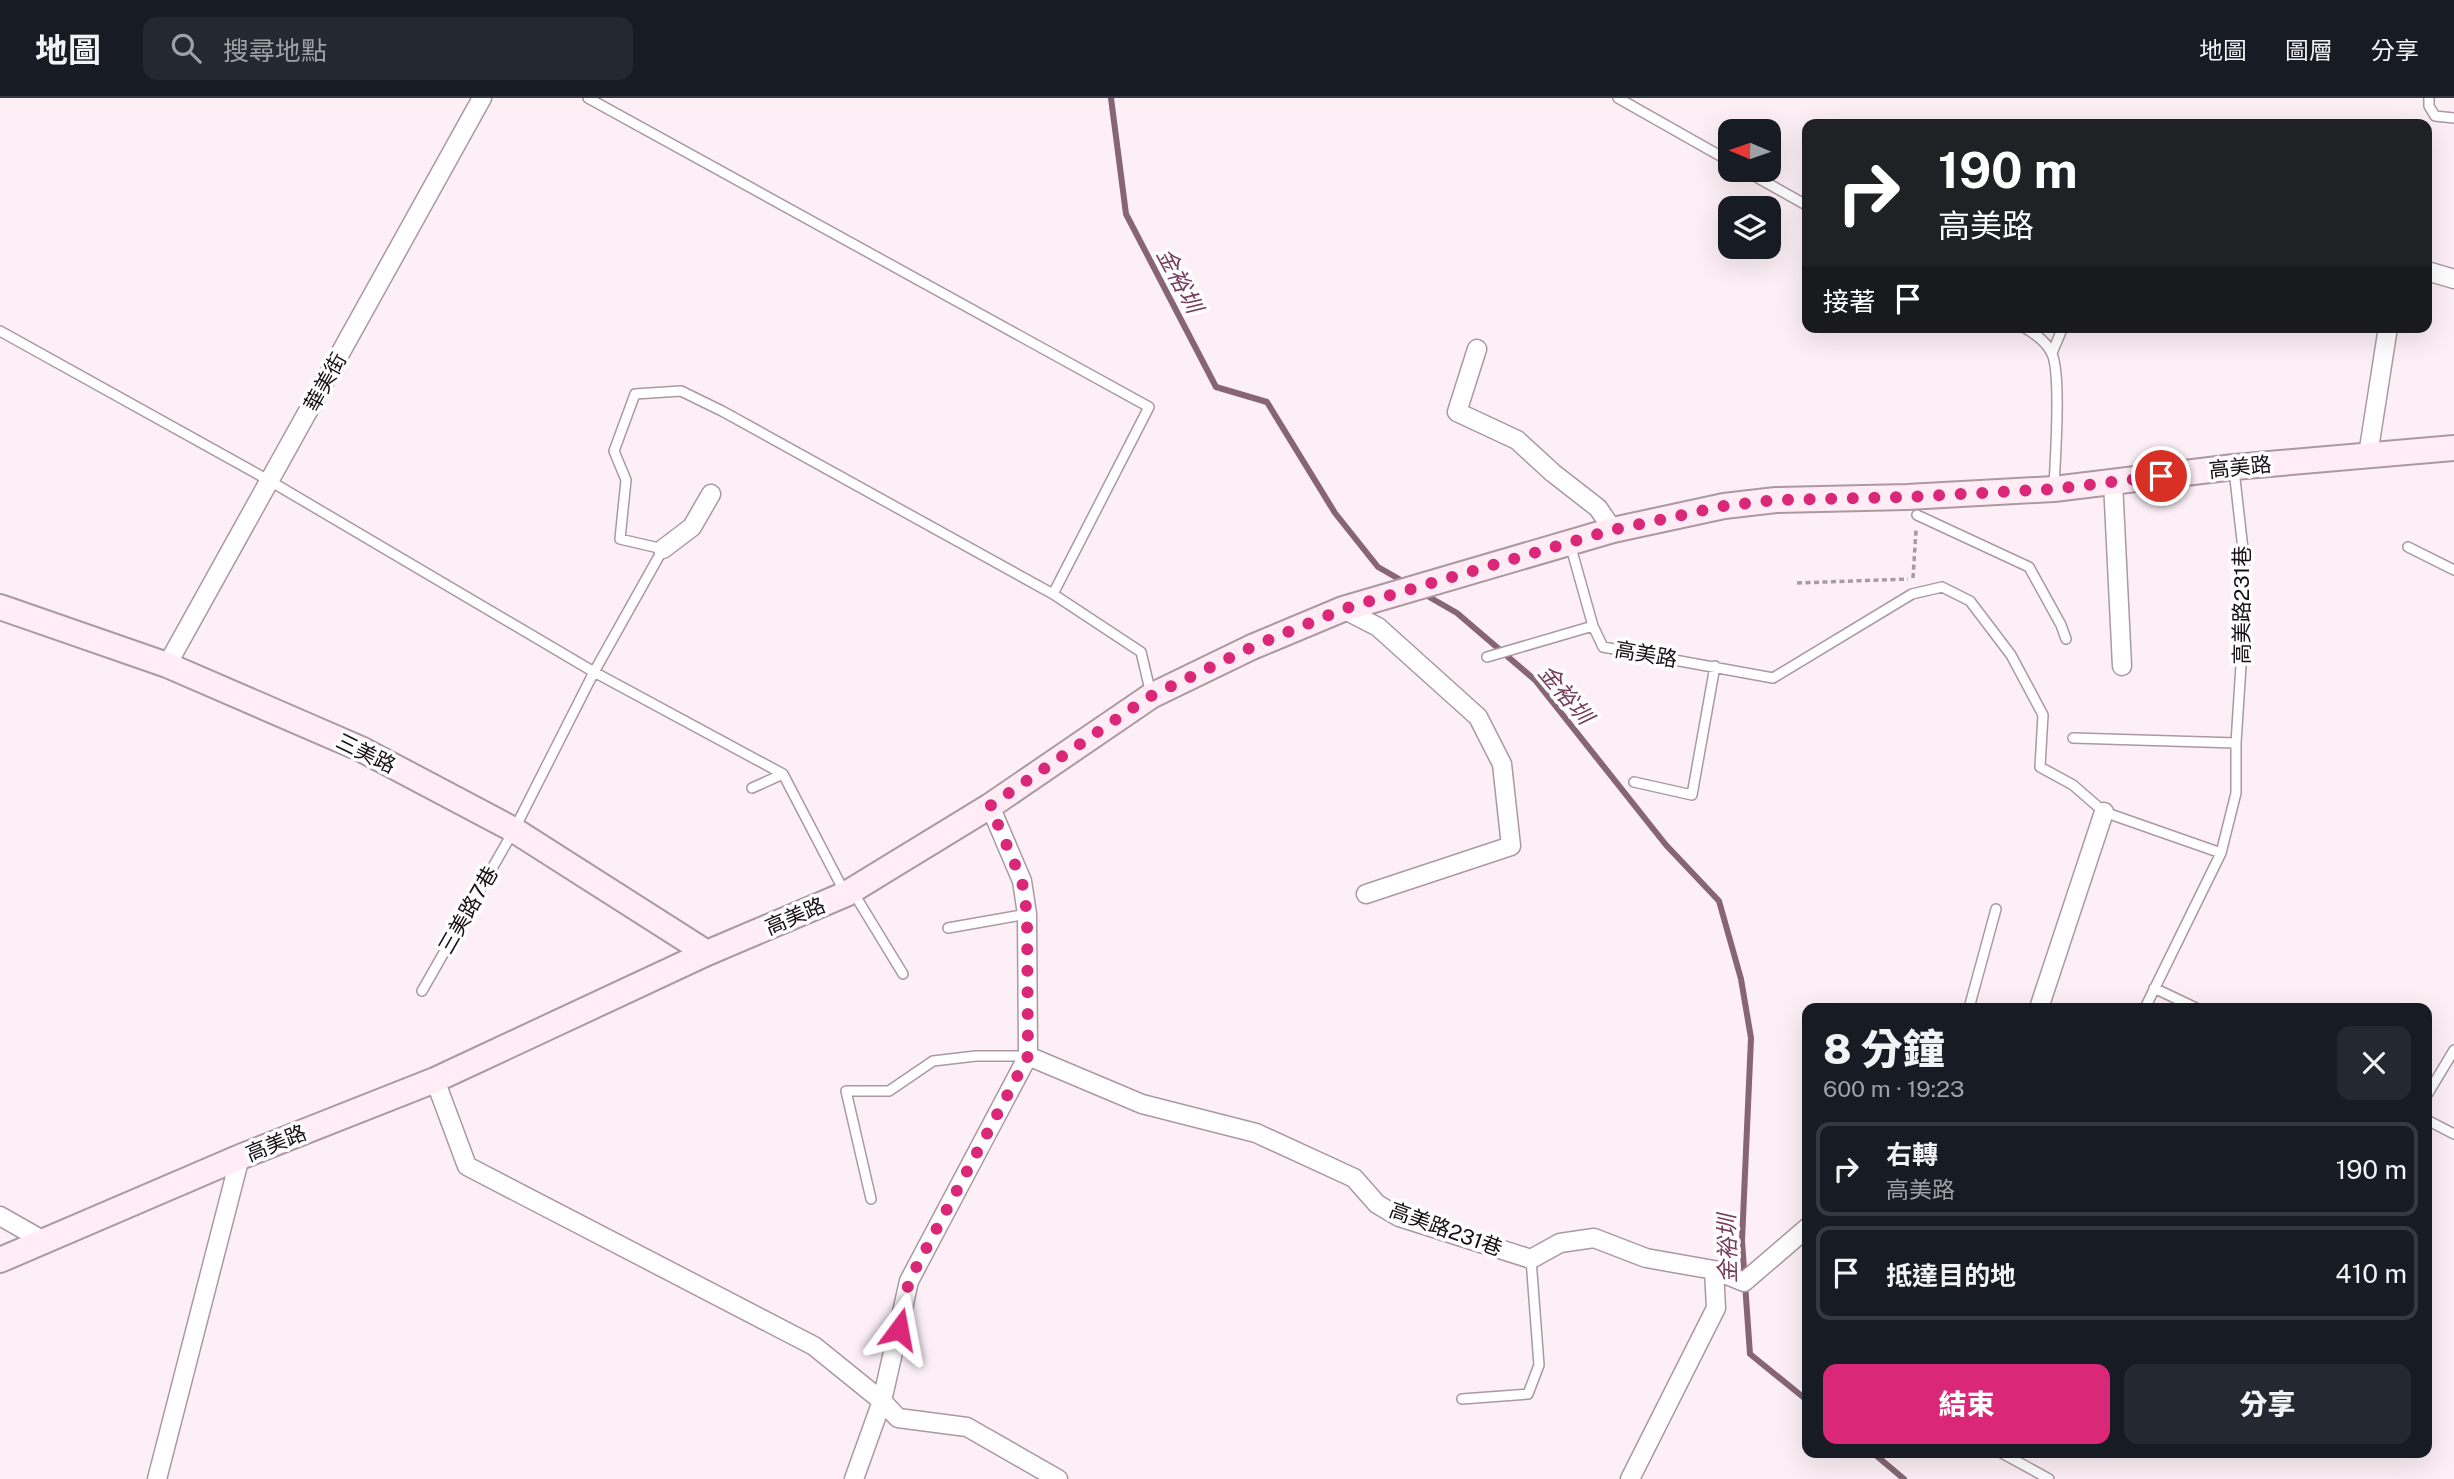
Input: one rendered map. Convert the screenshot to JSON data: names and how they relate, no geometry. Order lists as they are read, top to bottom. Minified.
{"streets":{"street":["華美街","高美路","高美路231巷","三美路"],"lane":["三美路7巷"]},"crossings":[["華美街","三美路"],["高美路","高美路231巷"],["高美路","三美路"],["三美路","三美路7巷"]],"water":["金裕圳"],"north":"left","page":{"header":"地圖","search":"搜尋地點","nav":["地圖","圖層","分享"],"turn":["190 m","高美路"],"then":"接著","heading":["8 分鐘","600 m · 19:23"],"list":[{"name":"右轉","note":"高美路","value":"190 m"},{"name":"抵達目的地","value":"410 m"}],"buttons":["結束","分享"]}}
